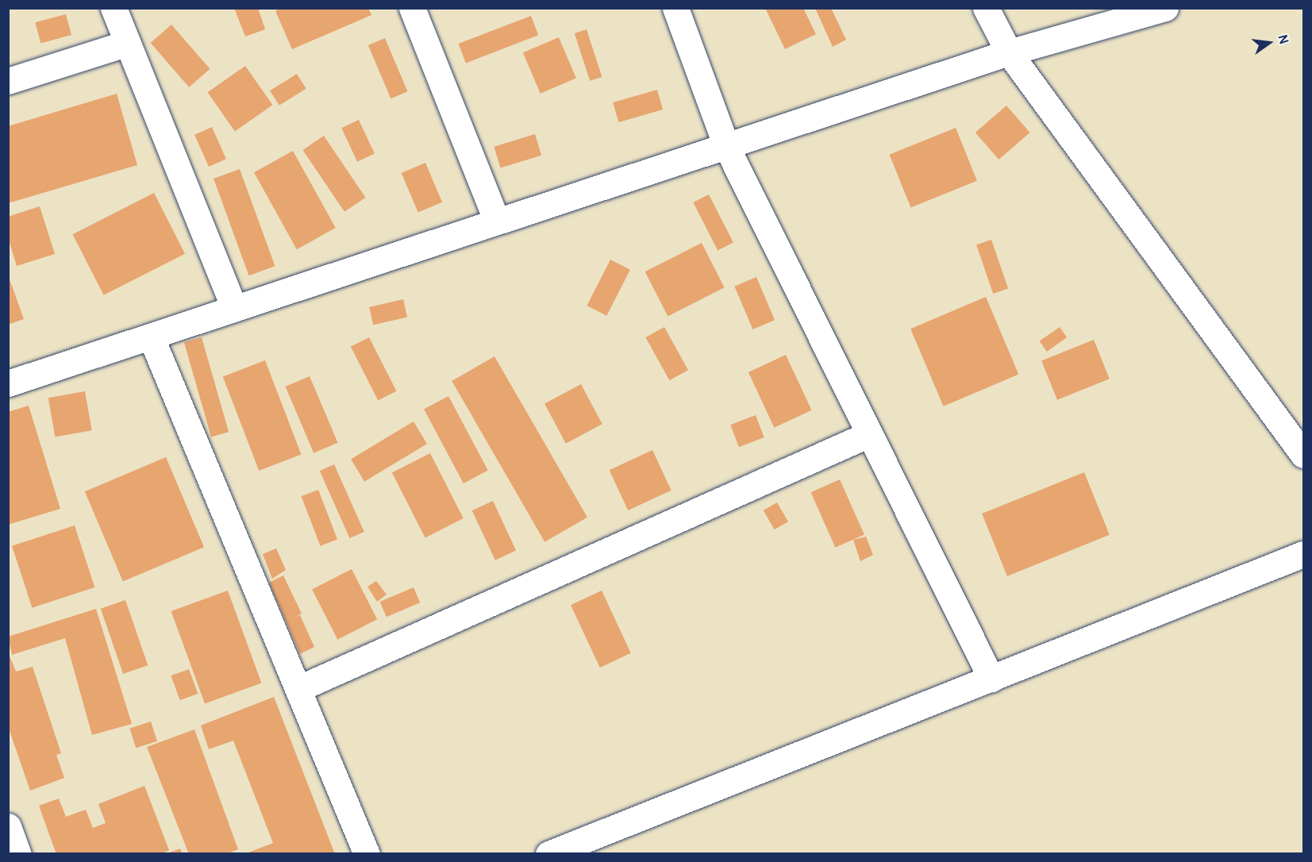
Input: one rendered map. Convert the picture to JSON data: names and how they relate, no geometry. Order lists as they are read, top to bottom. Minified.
{"north":"right"}
